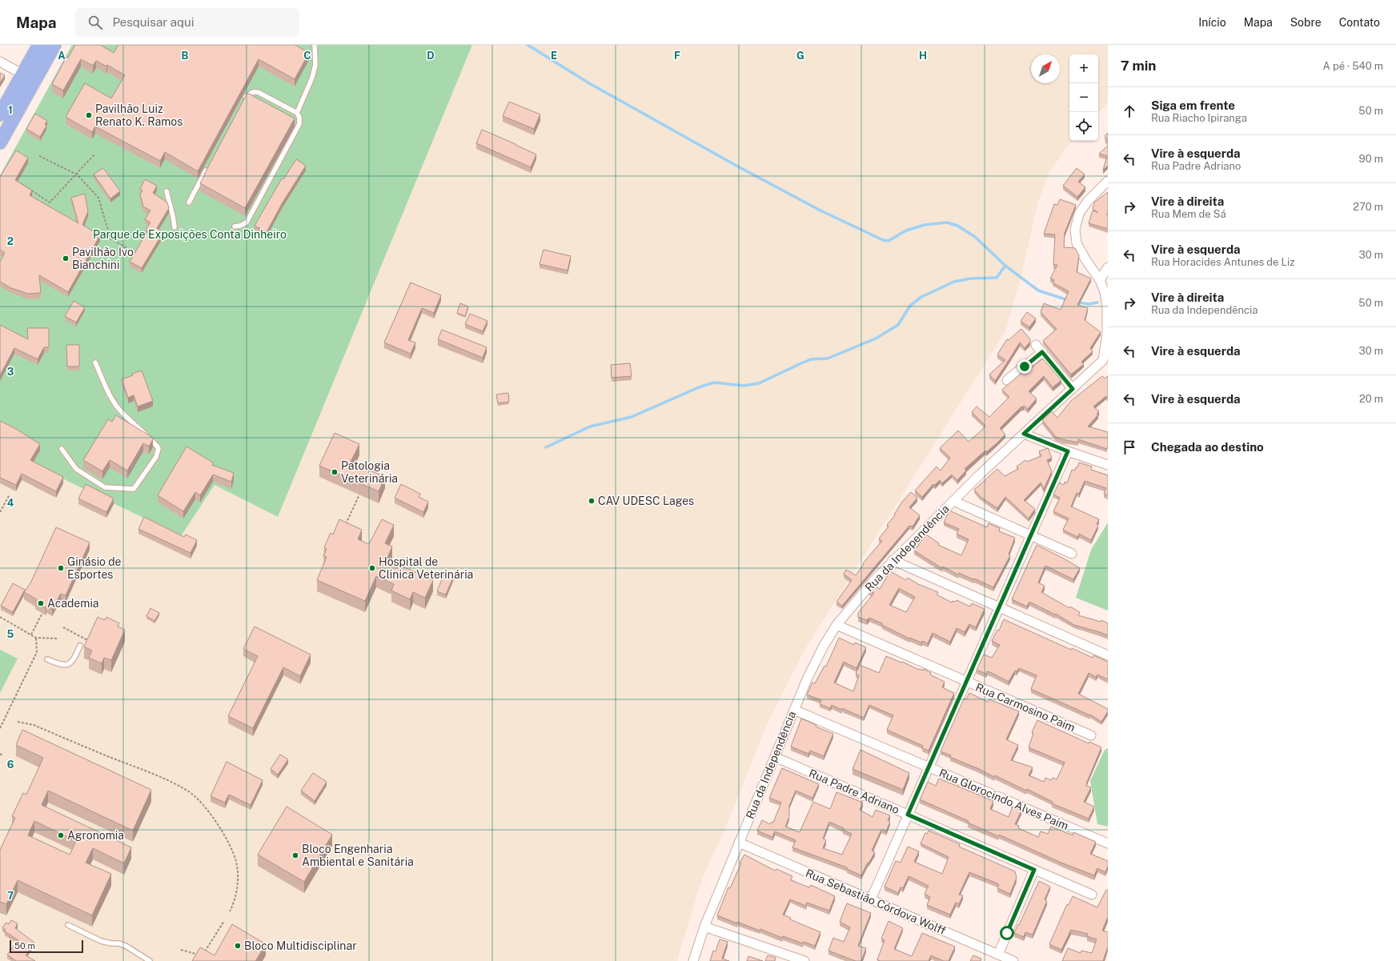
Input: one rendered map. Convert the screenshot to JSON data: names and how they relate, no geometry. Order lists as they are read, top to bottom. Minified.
{"streets":{"street":["Rua da Independência","Rua Carmosino Paim","Rua Padre Adriano","Rua Glorocindo Alves Paim","Rua Sebastião Córdova Wolff"]},"crossings":[["Rua da Independência","Rua Carmosino Paim"],["Rua da Independência","Rua Padre Adriano"],["Rua da Independência","Rua Glorocindo Alves Paim"],["Rua da Independência","Rua Sebastião Córdova Wolff"]],"parks":["Parque de Exposições Conta Dinheiro"],"places":["Pavilhão Luiz Renato K. Ramos","Pavilhão Ivo Bianchini","Patologia Veterinária","CAV UDESC Lages","Ginásio de Esportes","Hospital de Clinica Veterinária","Academia","Agronomia","Bloco Engenharia Ambiental e Sanitária","Bloco Multidisciplinar"],"scale_bar":"50 m","north":"top right","page":{"header":"Mapa","search":"Pesquisar aqui","nav":["Início","Mapa","Sobre","Contato"],"heading":["7 min","A pé · 540 m"],"map_buttons":["+","−"],"list":[["Siga em frente","Rua Riacho Ipiranga","50 m"],["Vire à esquerda","Rua Padre Adriano","90 m"],["Vire à direita","Rua Mem de Sá","270 m"],["Vire à esquerda","Rua Horacides Antunes de Liz","30 m"],["Vire à direita","Rua da Independência","50 m"],["Vire à esquerda","30 m"],["Vire à esquerda","20 m"],"Chegada ao destino"],"scale":"50 m"},"grid":{"columns":["A","B","C","D","E","F","G","H"],"rows":["1","2","3","4","5","6","7"]}}
